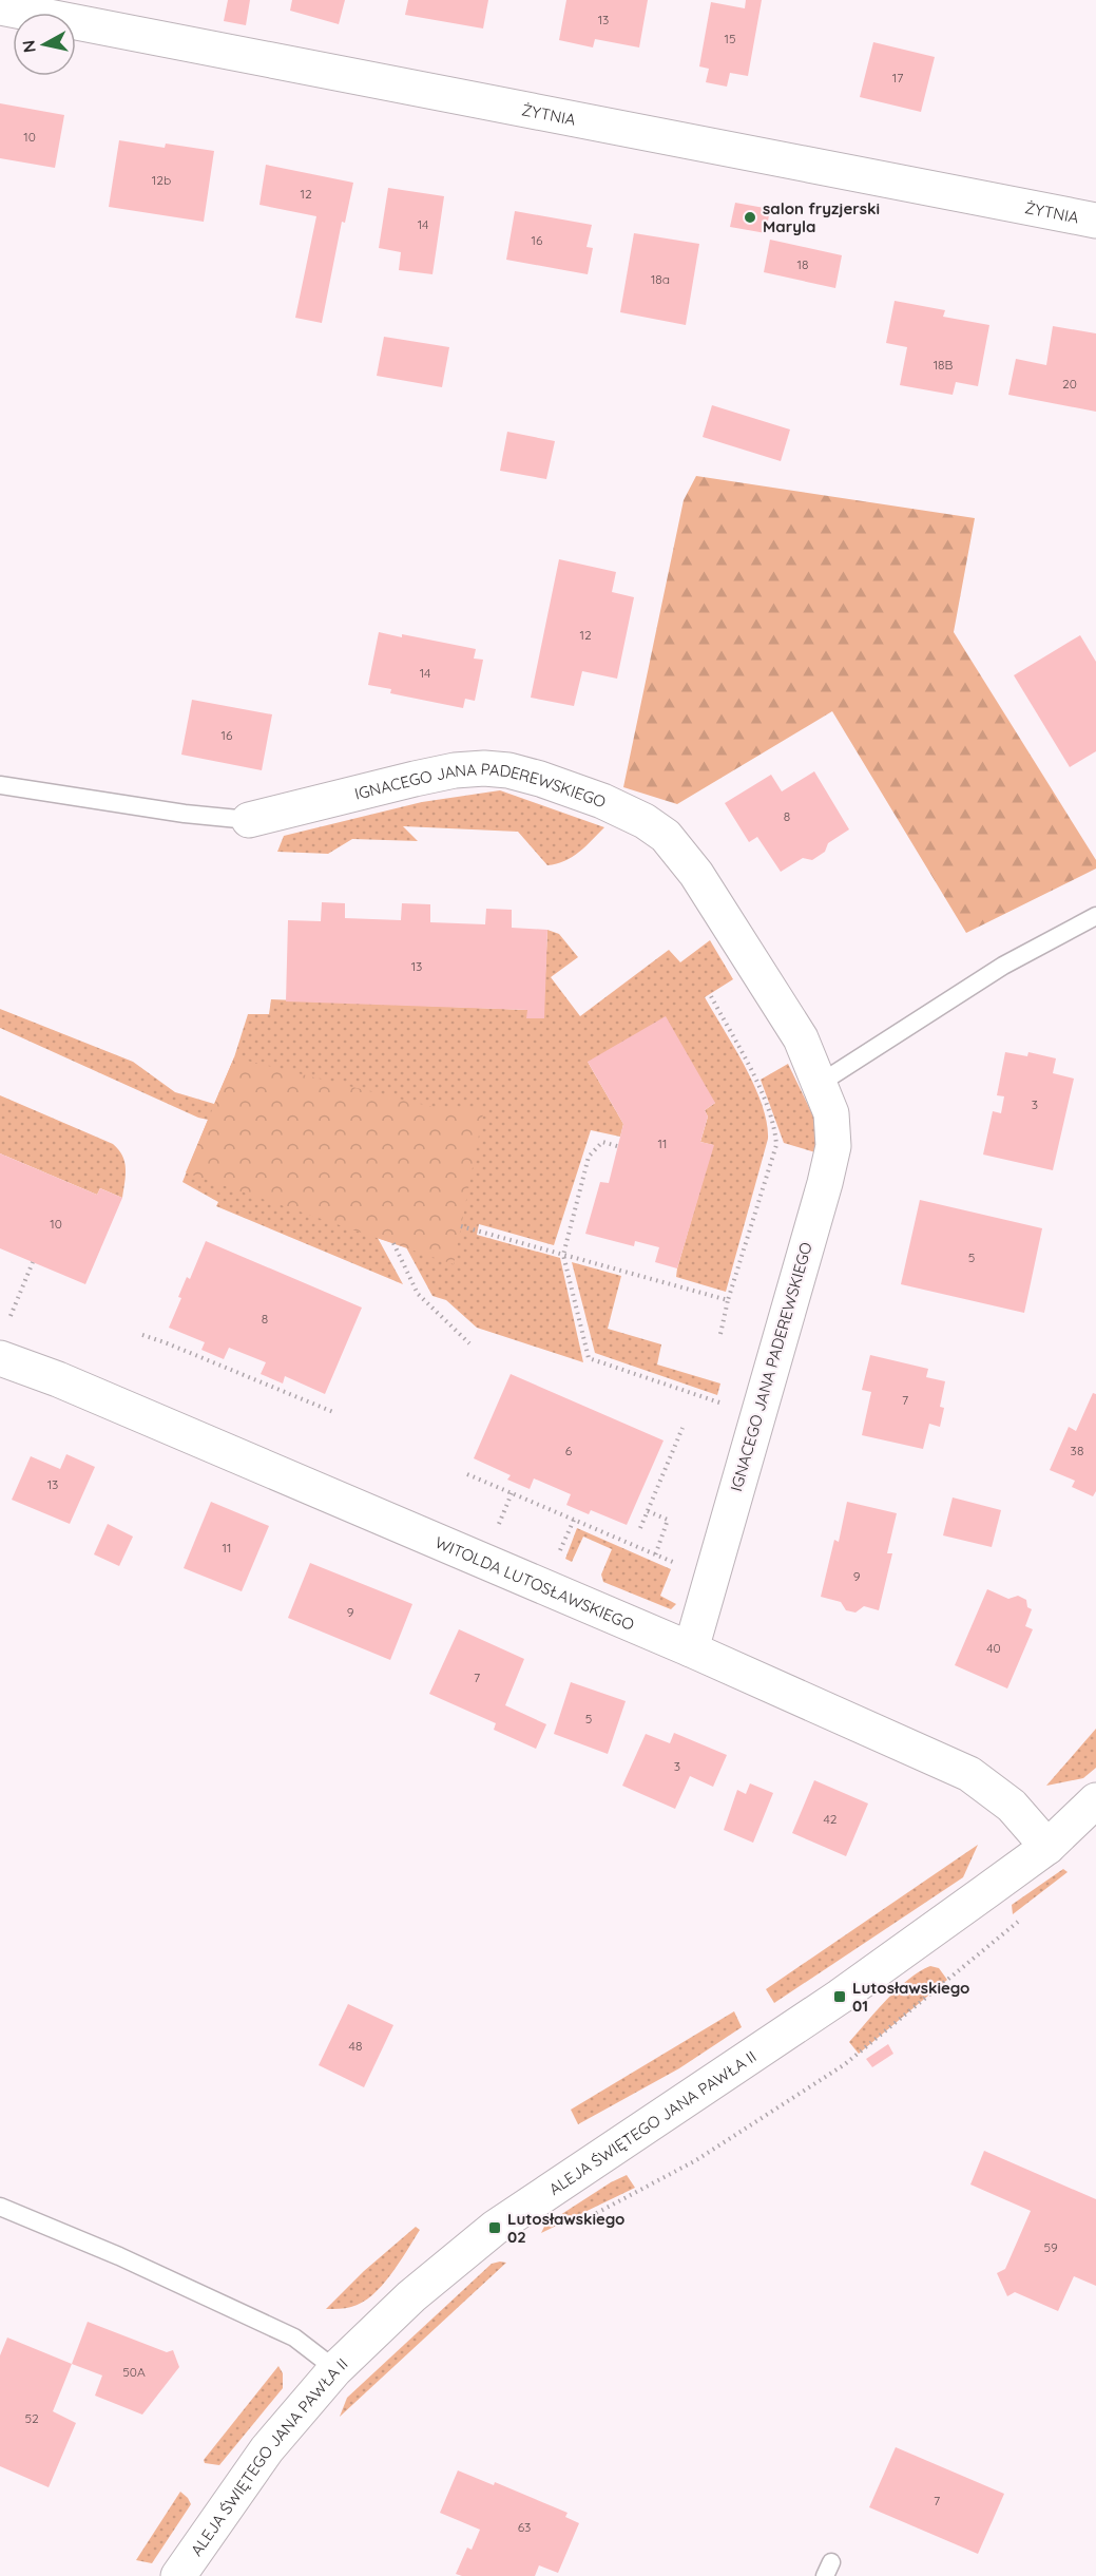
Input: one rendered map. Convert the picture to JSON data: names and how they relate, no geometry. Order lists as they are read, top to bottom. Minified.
{"streets":{"street":["ŻYTNIA","IGNACEGO JANA PADEREWSKIEGO","WITOLDA LUTOSŁAWSKIEGO","ALEJA ŚWIĘTEGO JANA PAWŁA II"]},"crossings":[["IGNACEGO JANA PADEREWSKIEGO","WITOLDA LUTOSŁAWSKIEGO"],["WITOLDA LUTOSŁAWSKIEGO","ALEJA ŚWIĘTEGO JANA PAWŁA II"]],"places":{"other":["salon fryzjerski Maryla"],"transit":["Lutosławskiego 01","Lutosławskiego 02"]},"house_numbers":["13","15","17","10","12b","12","14","16","18","18a","18B","20","12","14","16","8","13","3","11","10","5","8","7","6","38","13","11","9","9","40","7","5","3","42","48","59","50A","52","7","63"],"north":"left"}
